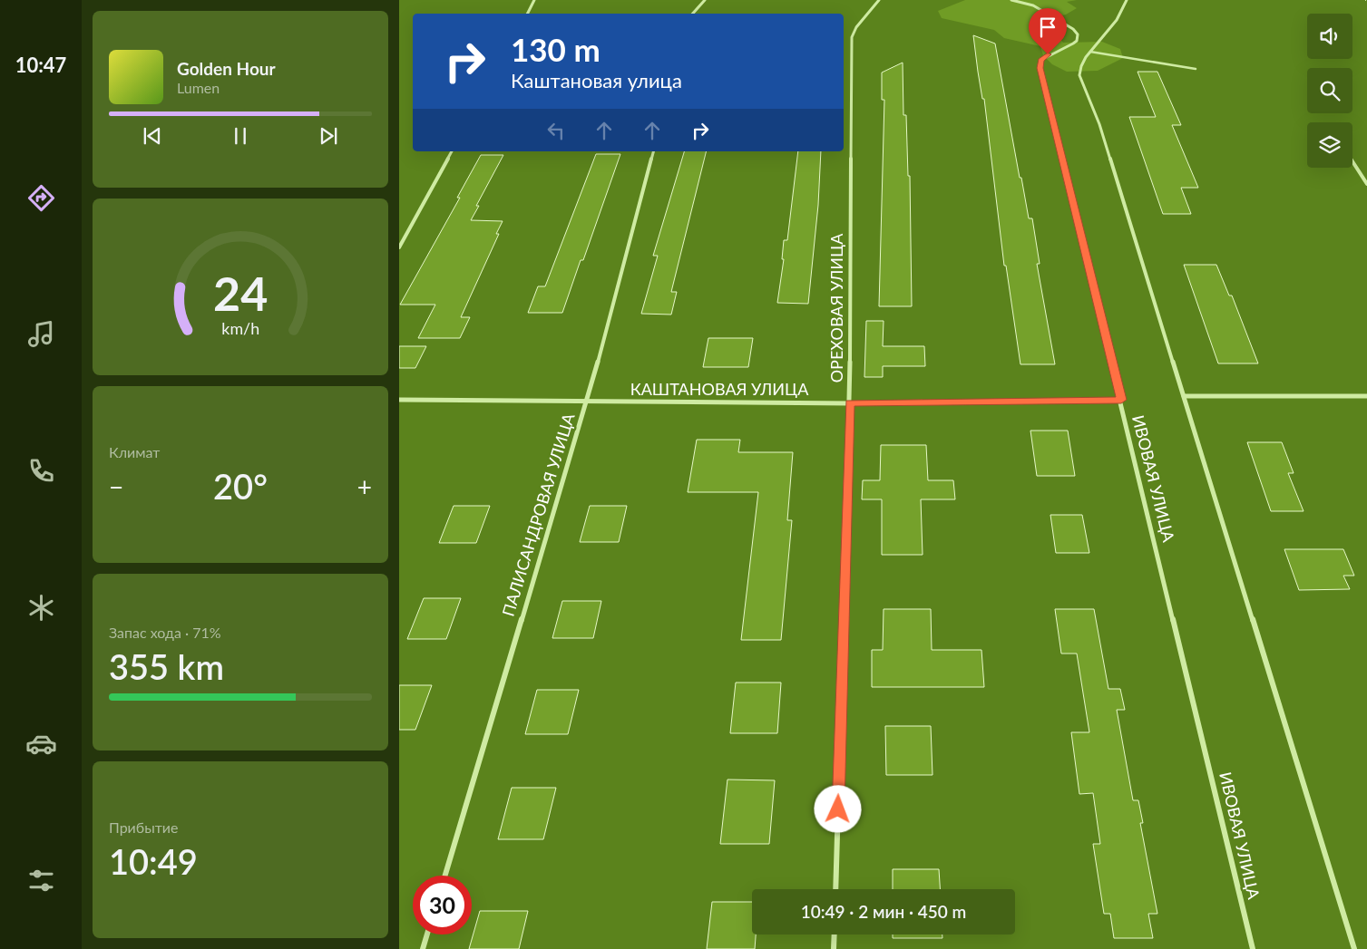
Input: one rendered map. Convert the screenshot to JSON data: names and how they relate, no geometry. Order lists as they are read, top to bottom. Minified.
{"streets":{"street":["ОРЕХОВАЯ УЛИЦА","КАШТАНОВАЯ УЛИЦА","ИВОВАЯ УЛИЦА","ПАЛИСАНДРОВАЯ УЛИЦА"]},"crossings":[["ОРЕХОВАЯ УЛИЦА","КАШТАНОВАЯ УЛИЦА"],["КАШТАНОВАЯ УЛИЦА","ИВОВАЯ УЛИЦА"],["КАШТАНОВАЯ УЛИЦА","ПАЛИСАНДРОВАЯ УЛИЦА"]],"page":{"tabs":"10:47","turn":["130 m","Каштановая улица"],"song":["Golden Hour","Lumen"],"tile":["Климат",["Запас хода · 71%","355 km"],["Прибытие","10:49"]],"heat":["−","20°","+"],"limit":"30","trip":"10:49 · 2 мин · 450 m","gauge":["24","km/h"]}}
